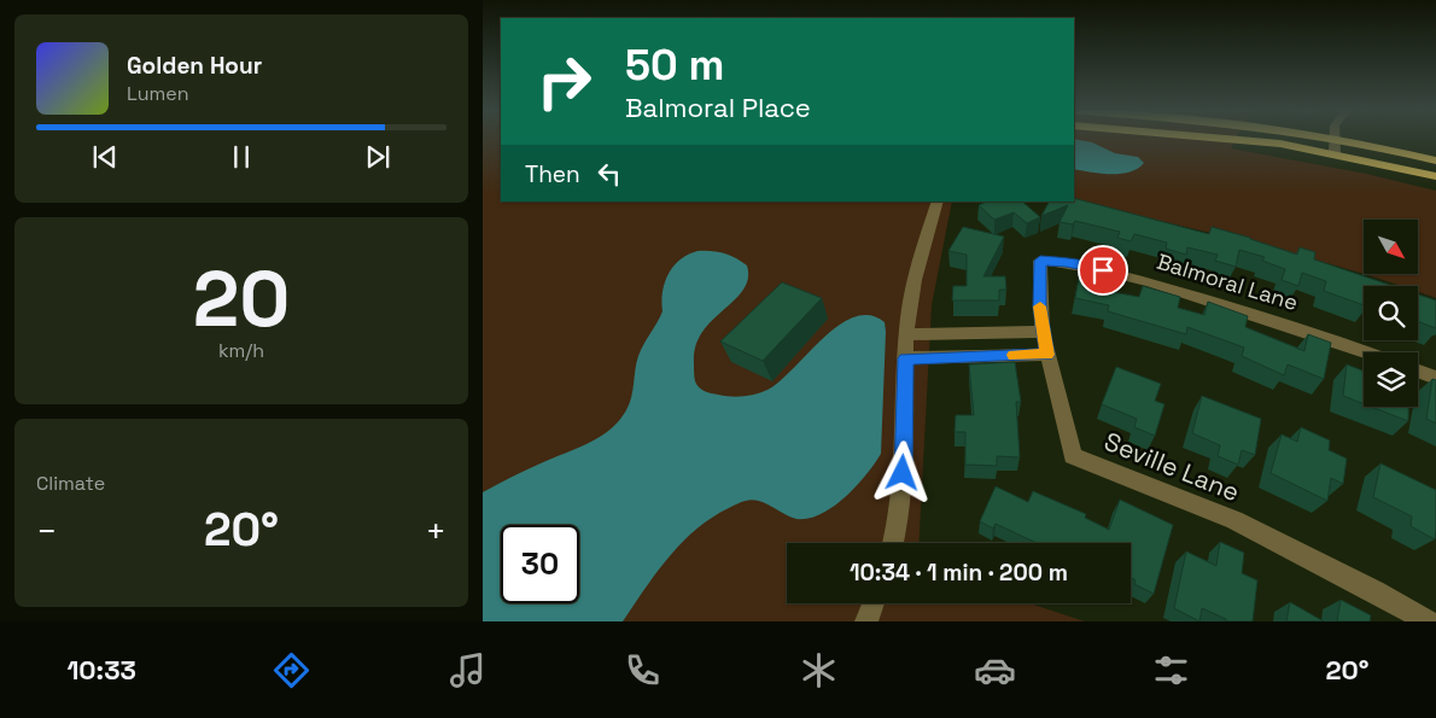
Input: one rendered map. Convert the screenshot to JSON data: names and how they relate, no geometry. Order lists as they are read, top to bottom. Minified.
{"streets":{"street":["Balmoral Lane","Seville Lane"]},"crossings":[["Balmoral Lane","Seville Lane"]],"north":"bottom right","page":{"turn":["50 m","Balmoral Place"],"song":["Golden Hour","Lumen"],"then":"Then","tile":[["20","km/h"],"Climate"],"heat":["−","20°","+"],"limit":"30","trip":"10:34 · 1 min · 200 m","tabs":["10:33","20°"]}}
